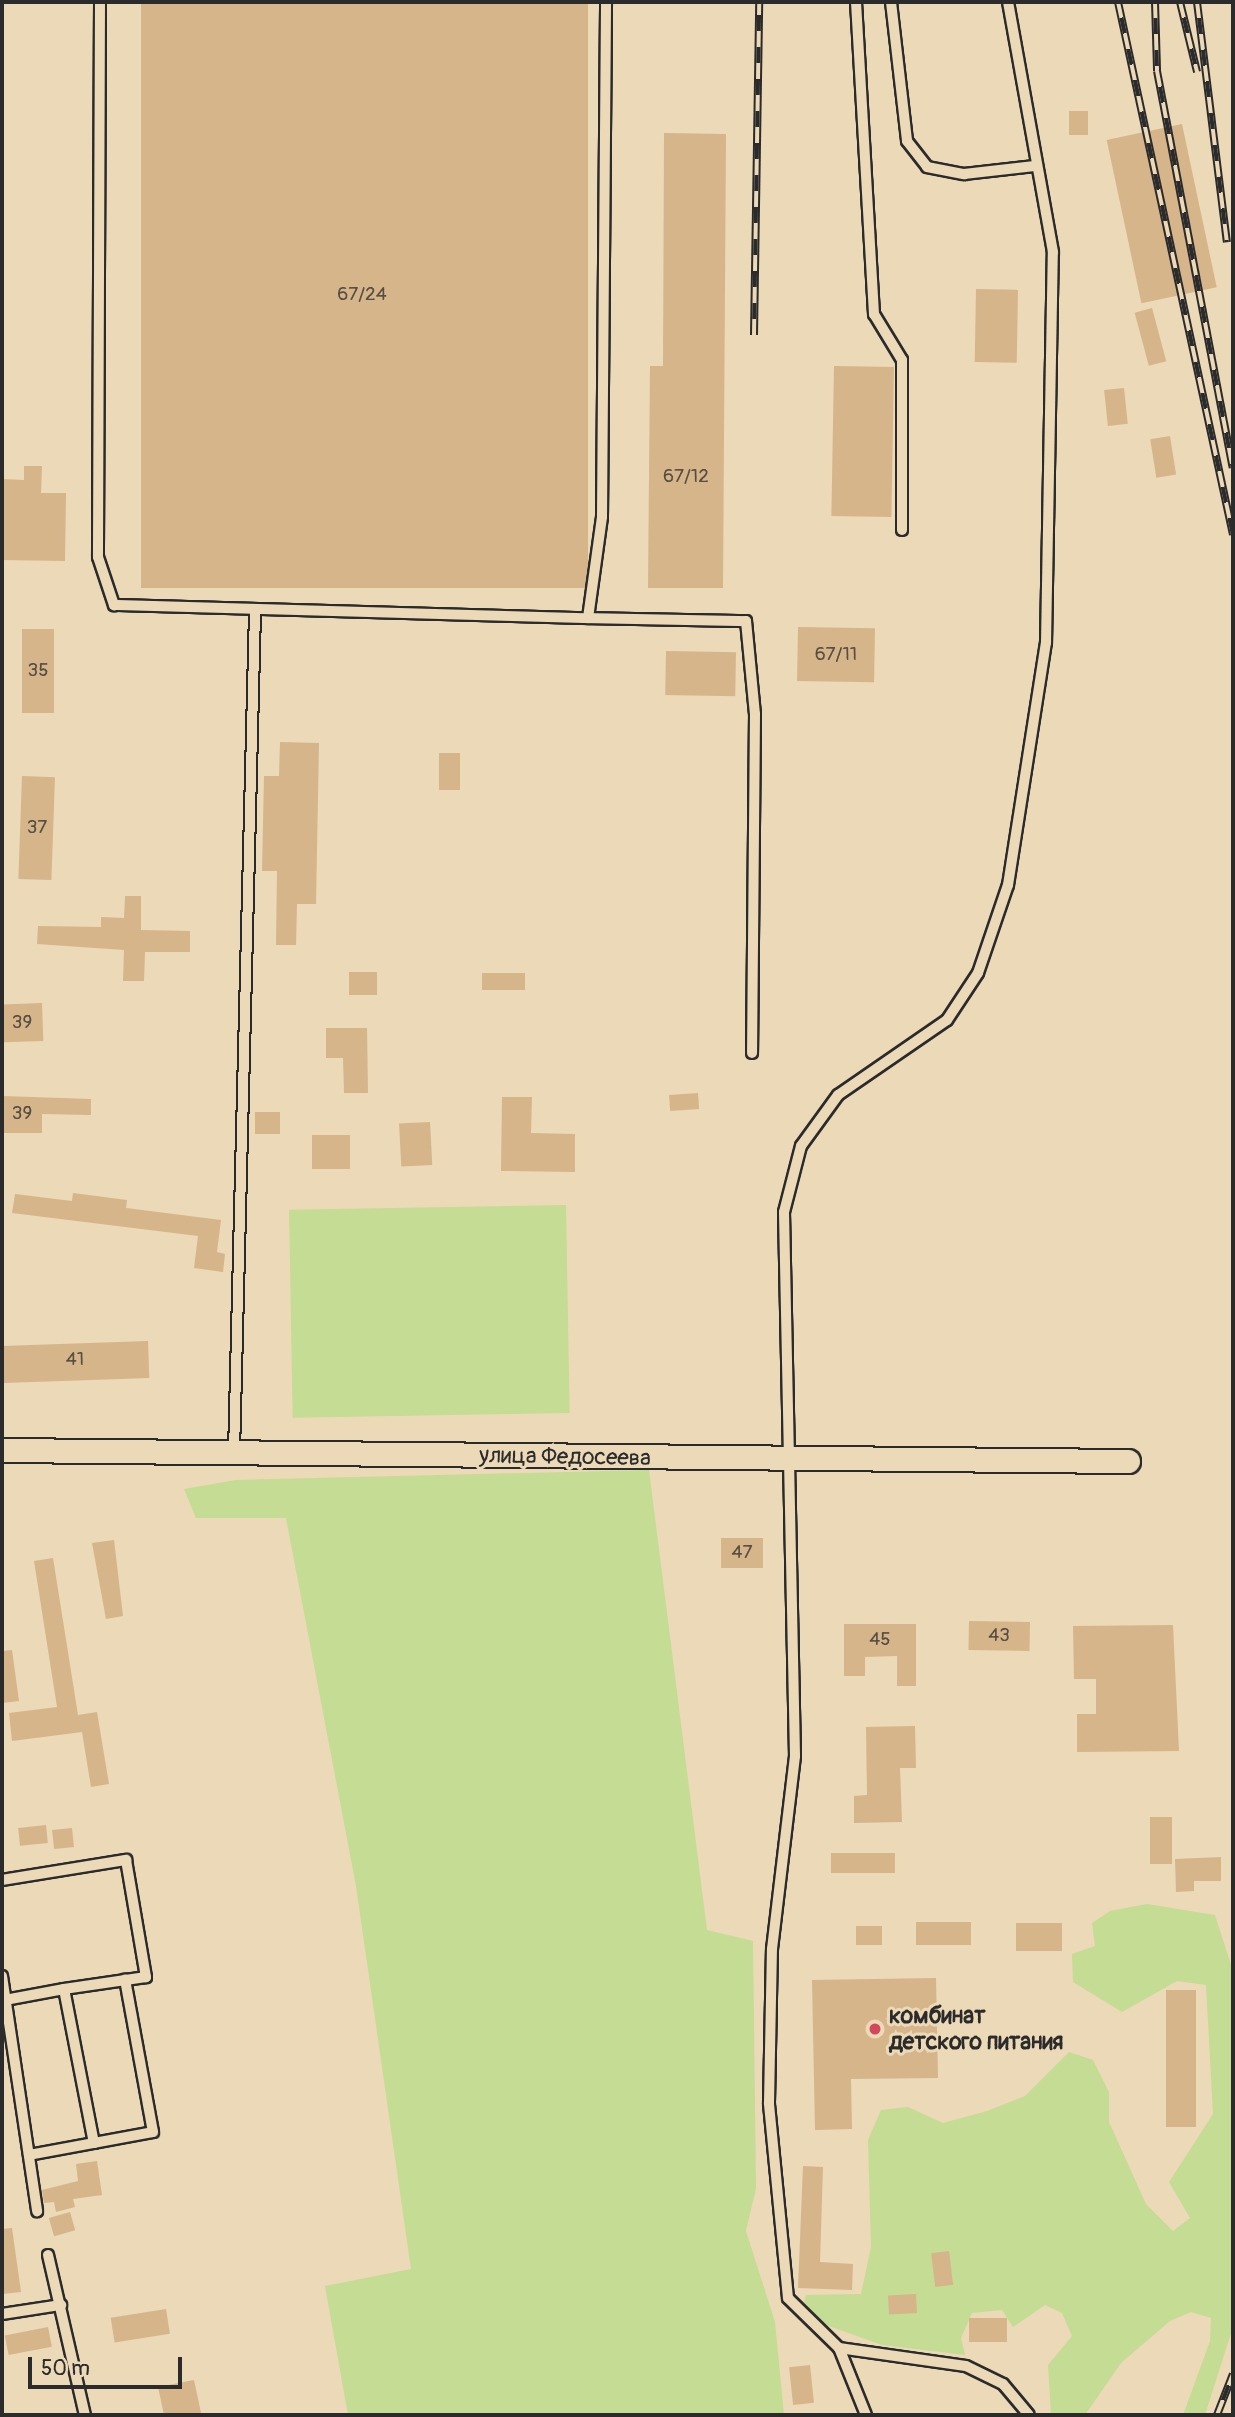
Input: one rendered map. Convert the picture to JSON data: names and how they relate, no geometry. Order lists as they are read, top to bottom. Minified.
{"streets":{"street":["улица Федосеева"]},"places":["комбинат детского питания"],"house_numbers":["67/24","67/12","67/11","35","37","39","39","41","47","43","45"],"scale_bar":"50 m"}
